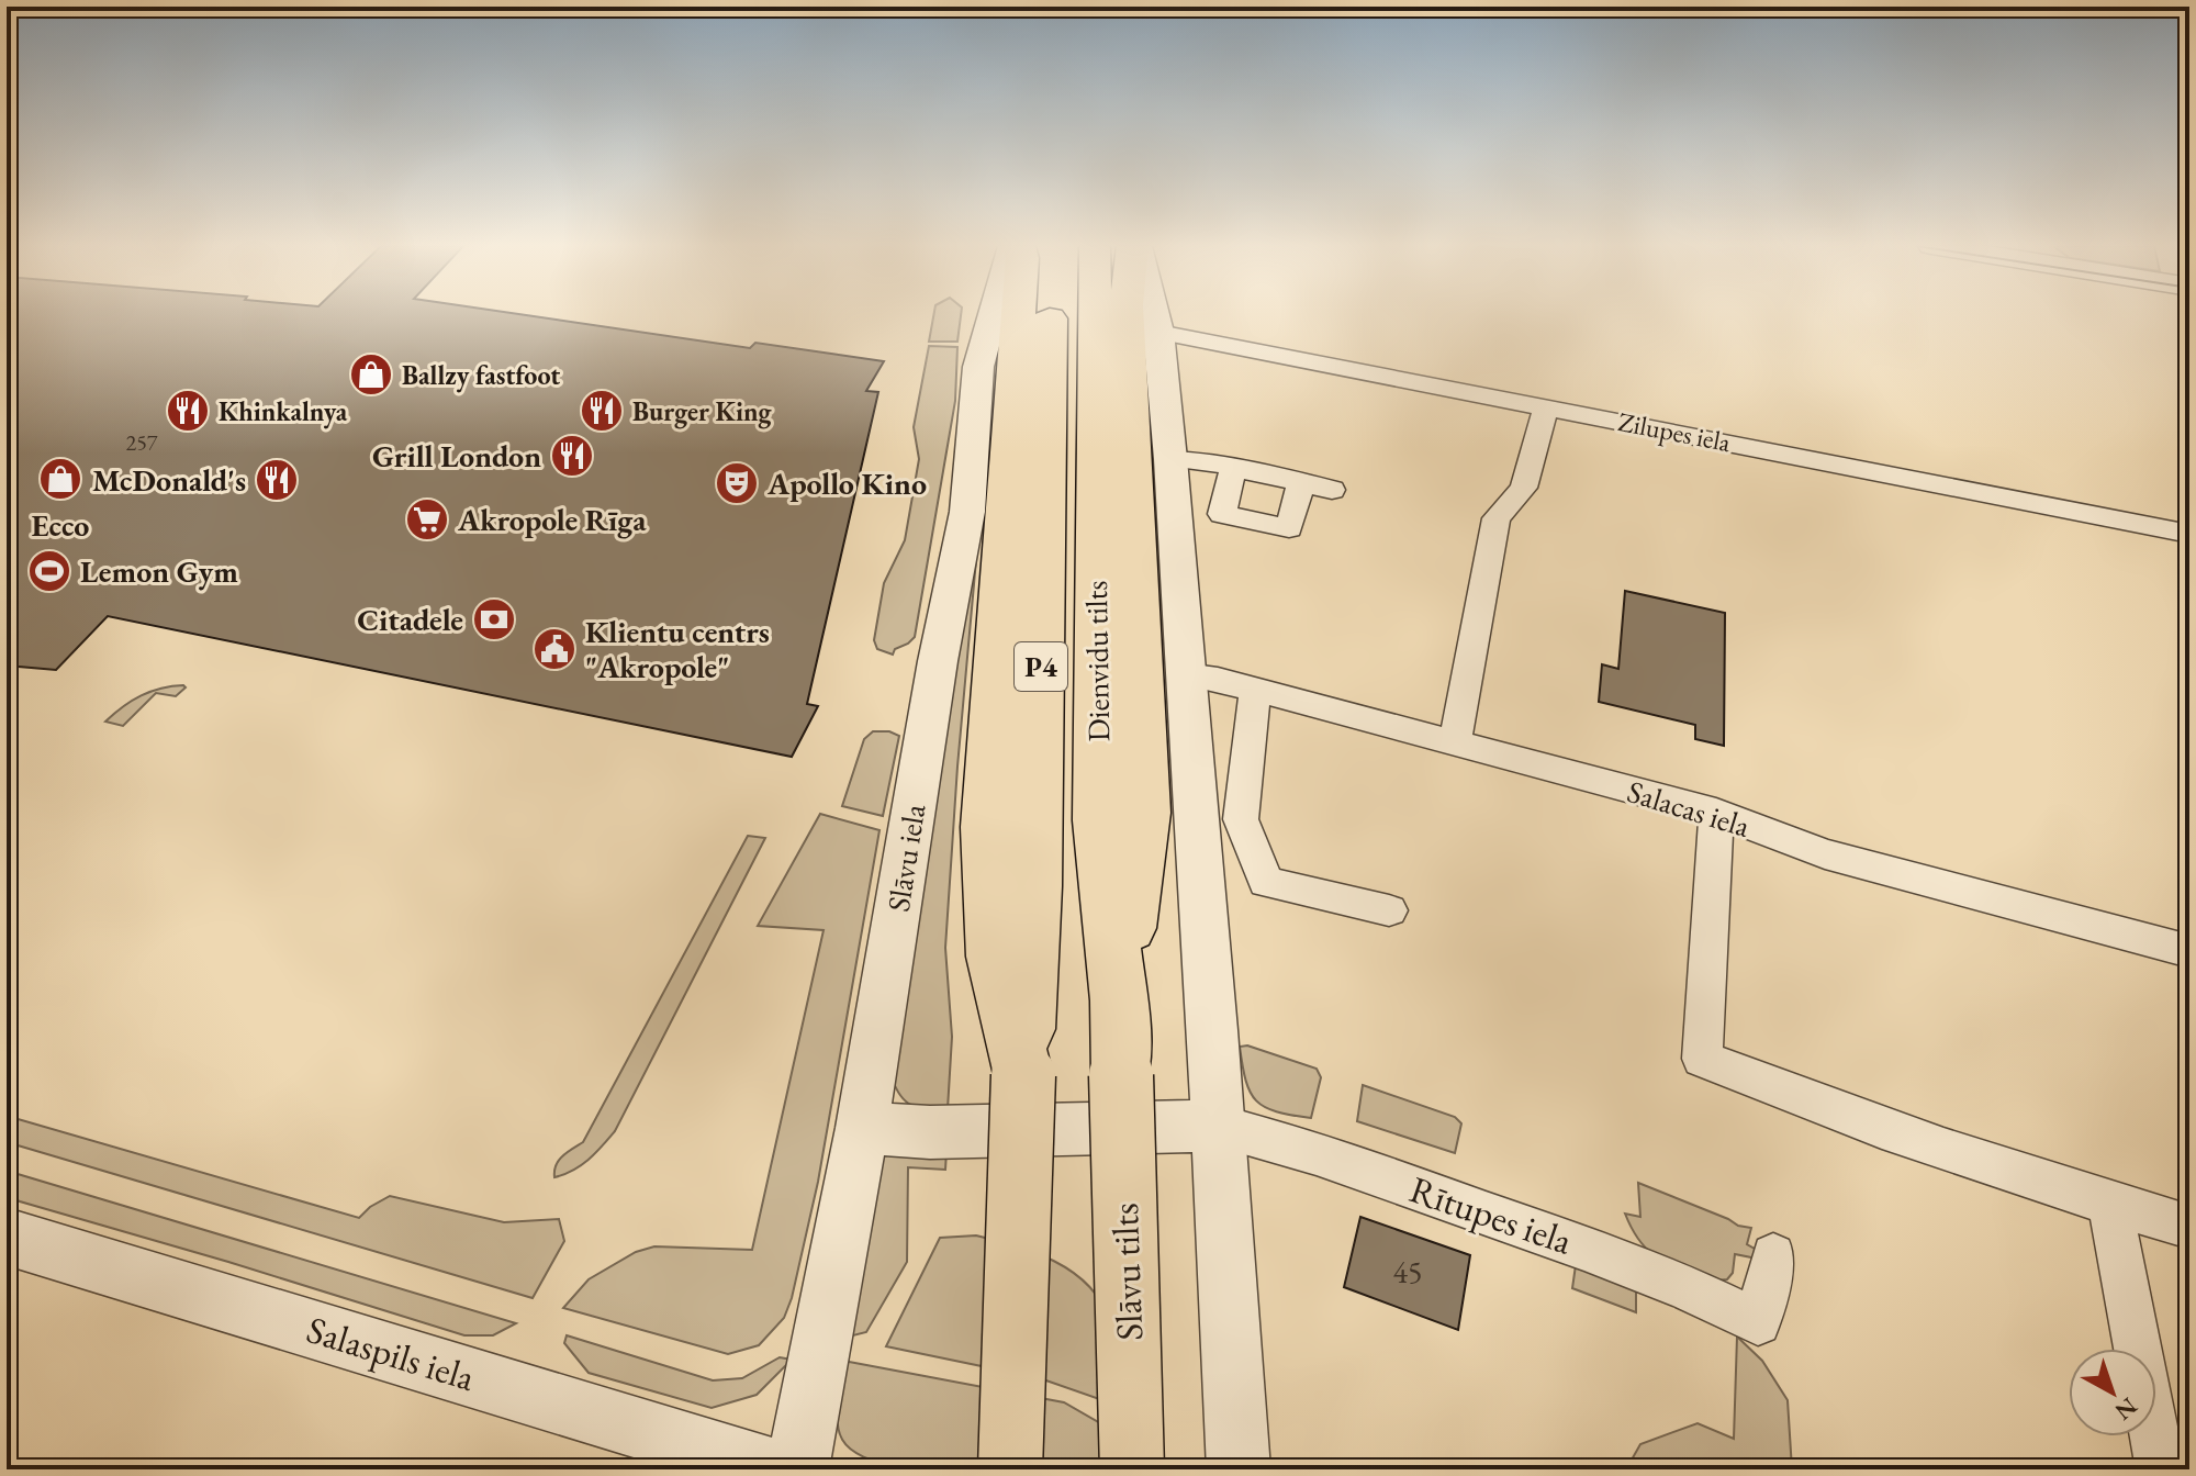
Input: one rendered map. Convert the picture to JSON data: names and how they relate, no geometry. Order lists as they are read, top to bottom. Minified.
{"streets":{"highway":["Slāvu tilts"],"street":["Zilupes iela","Salacas iela","Slāvu iela","Rītupes iela","Salaspils iela"]},"places":{"shop":["Ballzy fastfoot","Ecco"],"restaurant":["Khinkalnya","Burger King","Grill London","McDonald's"],"theatre":["Apollo Kino"],"supermarket":["Akropole Rīga"],"sports":["Lemon Gym"],"bank":["Citadele"],"public building":["Klientu centrs \"Akropole\""]},"house_numbers":["257","45"],"north":"bottom right"}
